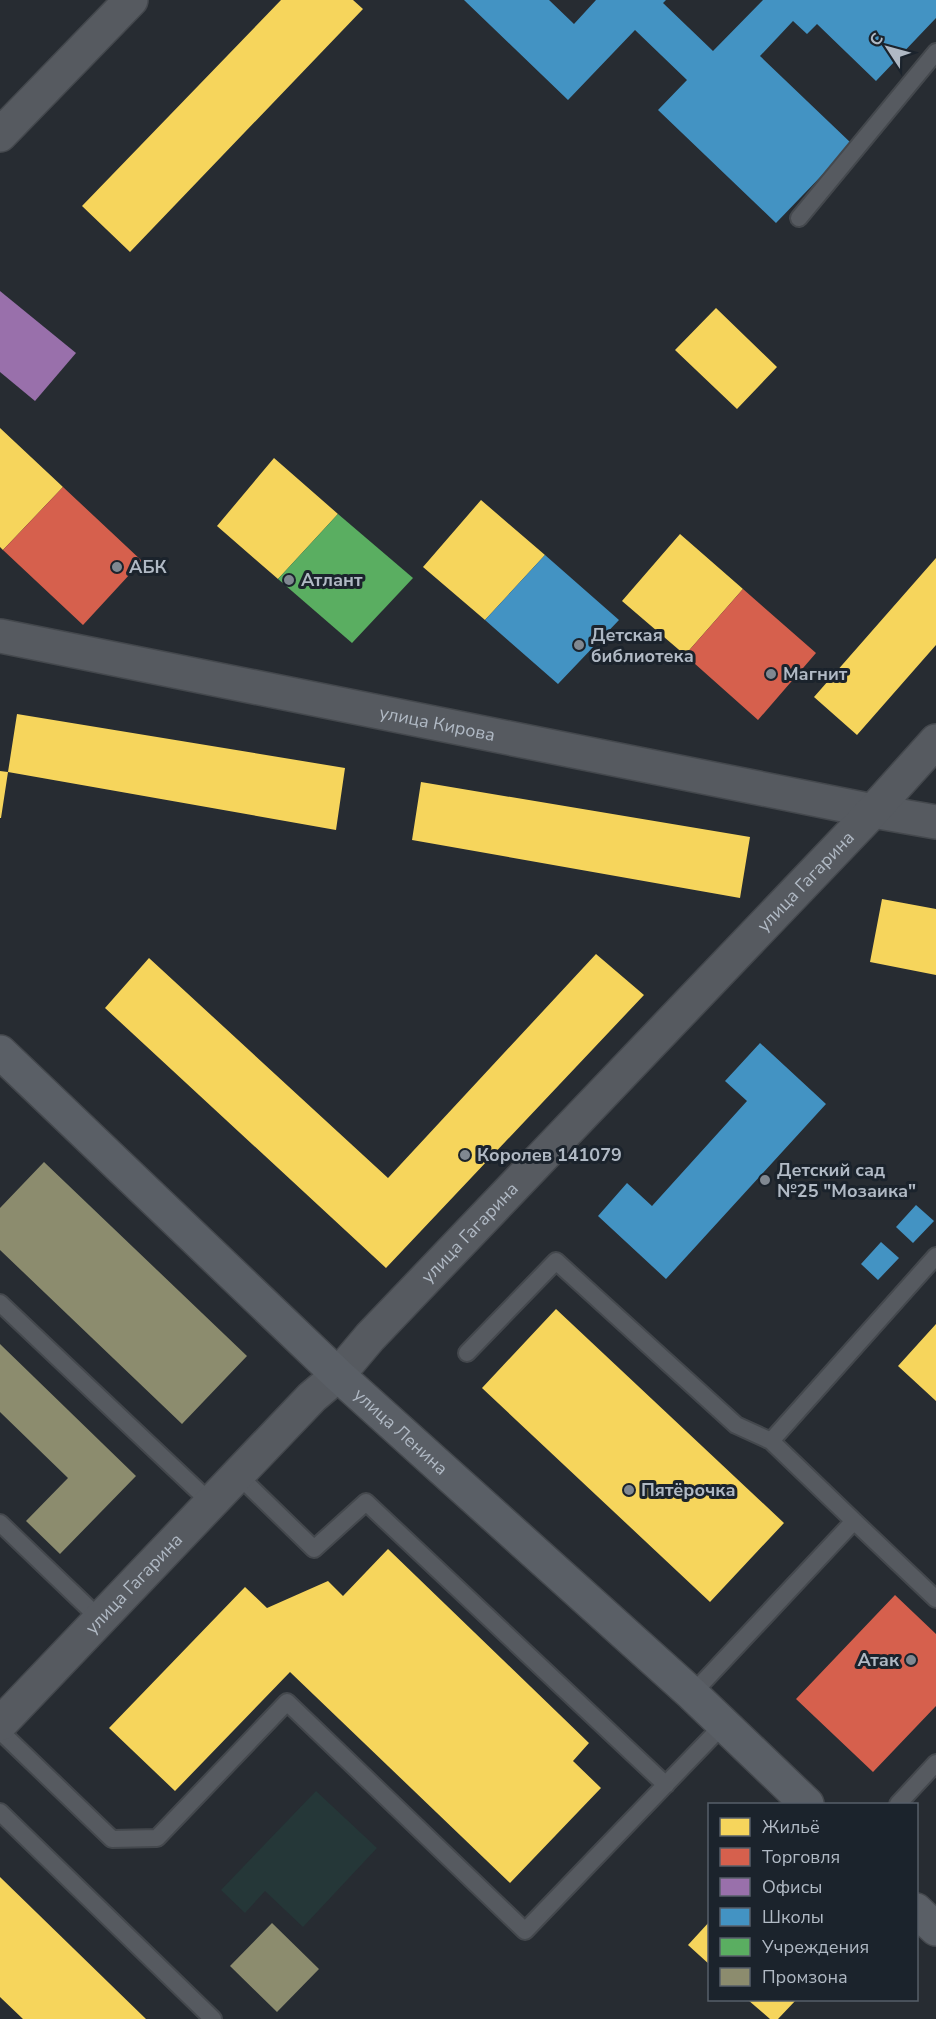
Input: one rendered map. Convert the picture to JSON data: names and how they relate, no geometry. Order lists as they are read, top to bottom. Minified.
{"streets":{"main road":["улица Ленина"],"street":["улица Кирова","улица Гагарина"]},"crossings":[["улица Кирова","улица Гагарина"],["улица Гагарина","улица Ленина"]],"places":["АБК","Атлант","Детская библиотека","Магнит","Королев 141079","Детский сад №25 \"Мозаика\"","Пятёрочка","Атак"],"legend":["Жильё","Торговля","Офисы","Школы","Учреждения","Промзона"],"north":"top left"}
